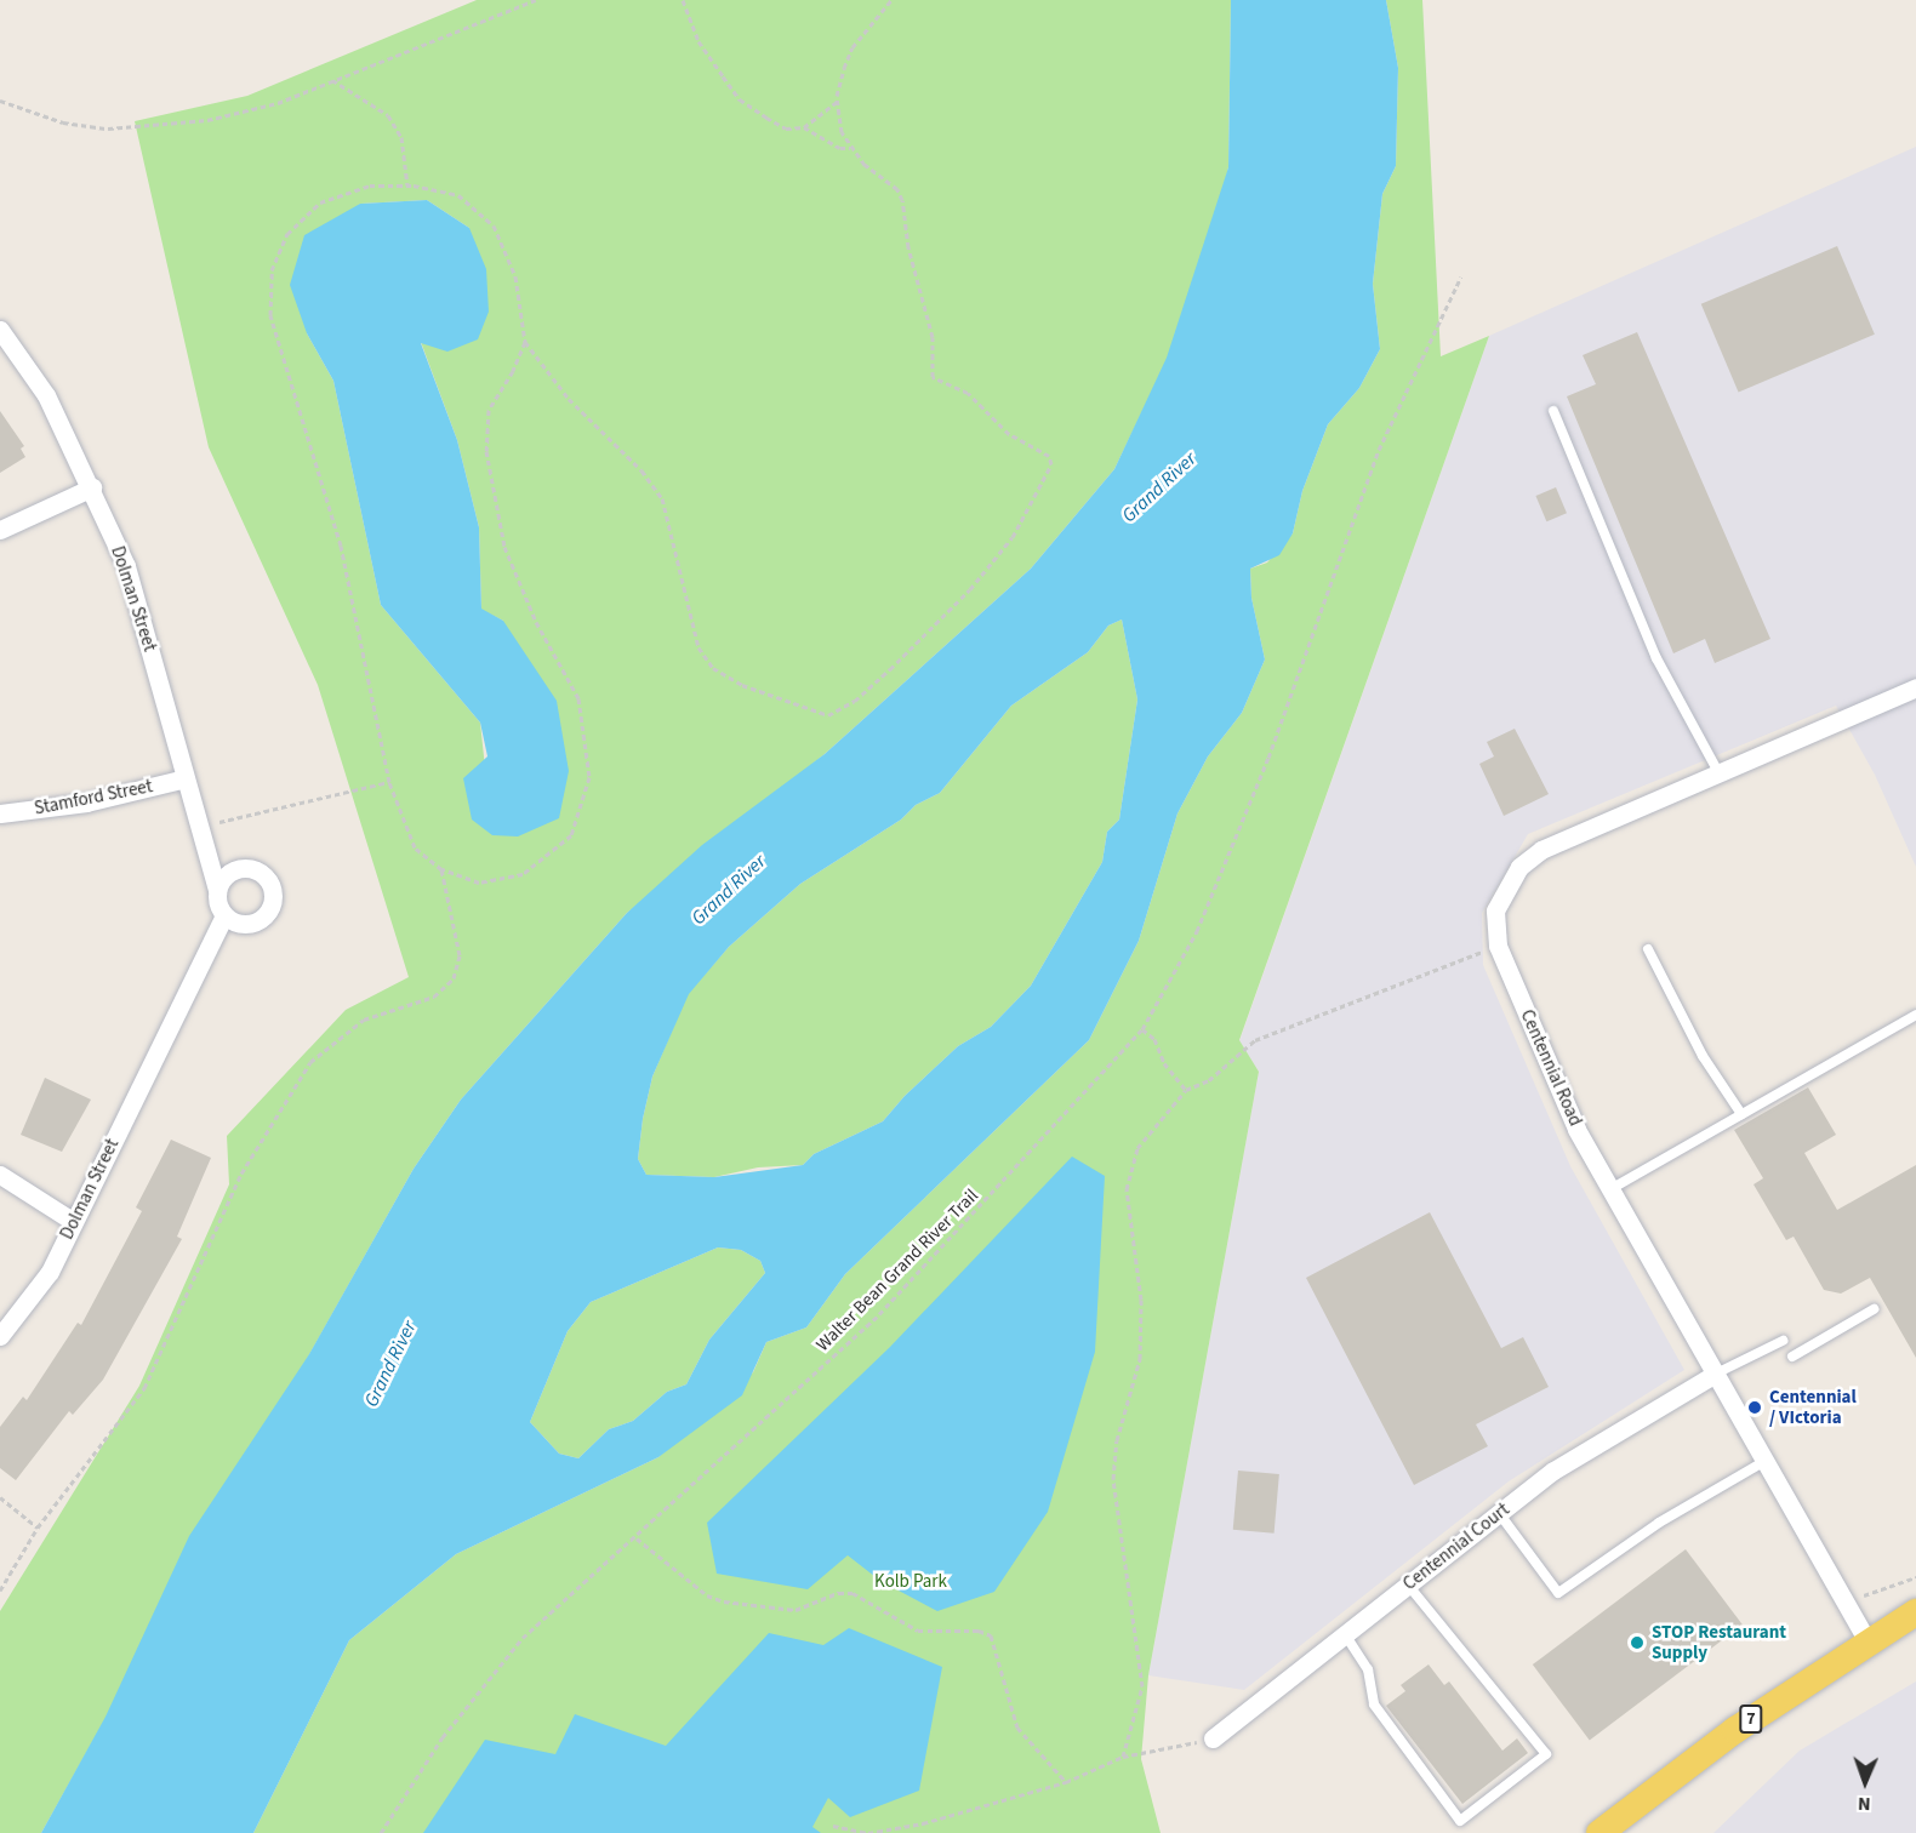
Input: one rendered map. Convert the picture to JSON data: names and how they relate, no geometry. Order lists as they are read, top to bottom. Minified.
{"streets":{"main road":["7"],"street":["Dolman Street","Stamford Street","Centennial Road","Centennial Court"],"path":["Walter Bean Grand River Trail"]},"crossings":[["Dolman Street","Stamford Street"],["Centennial Road","Centennial Court"],["Centennial Road","7"]],"water":["Grand River"],"parks":["Kolb Park"],"places":["Centennial / VIctoria","STOP Restaurant Supply"],"north":"bottom"}
